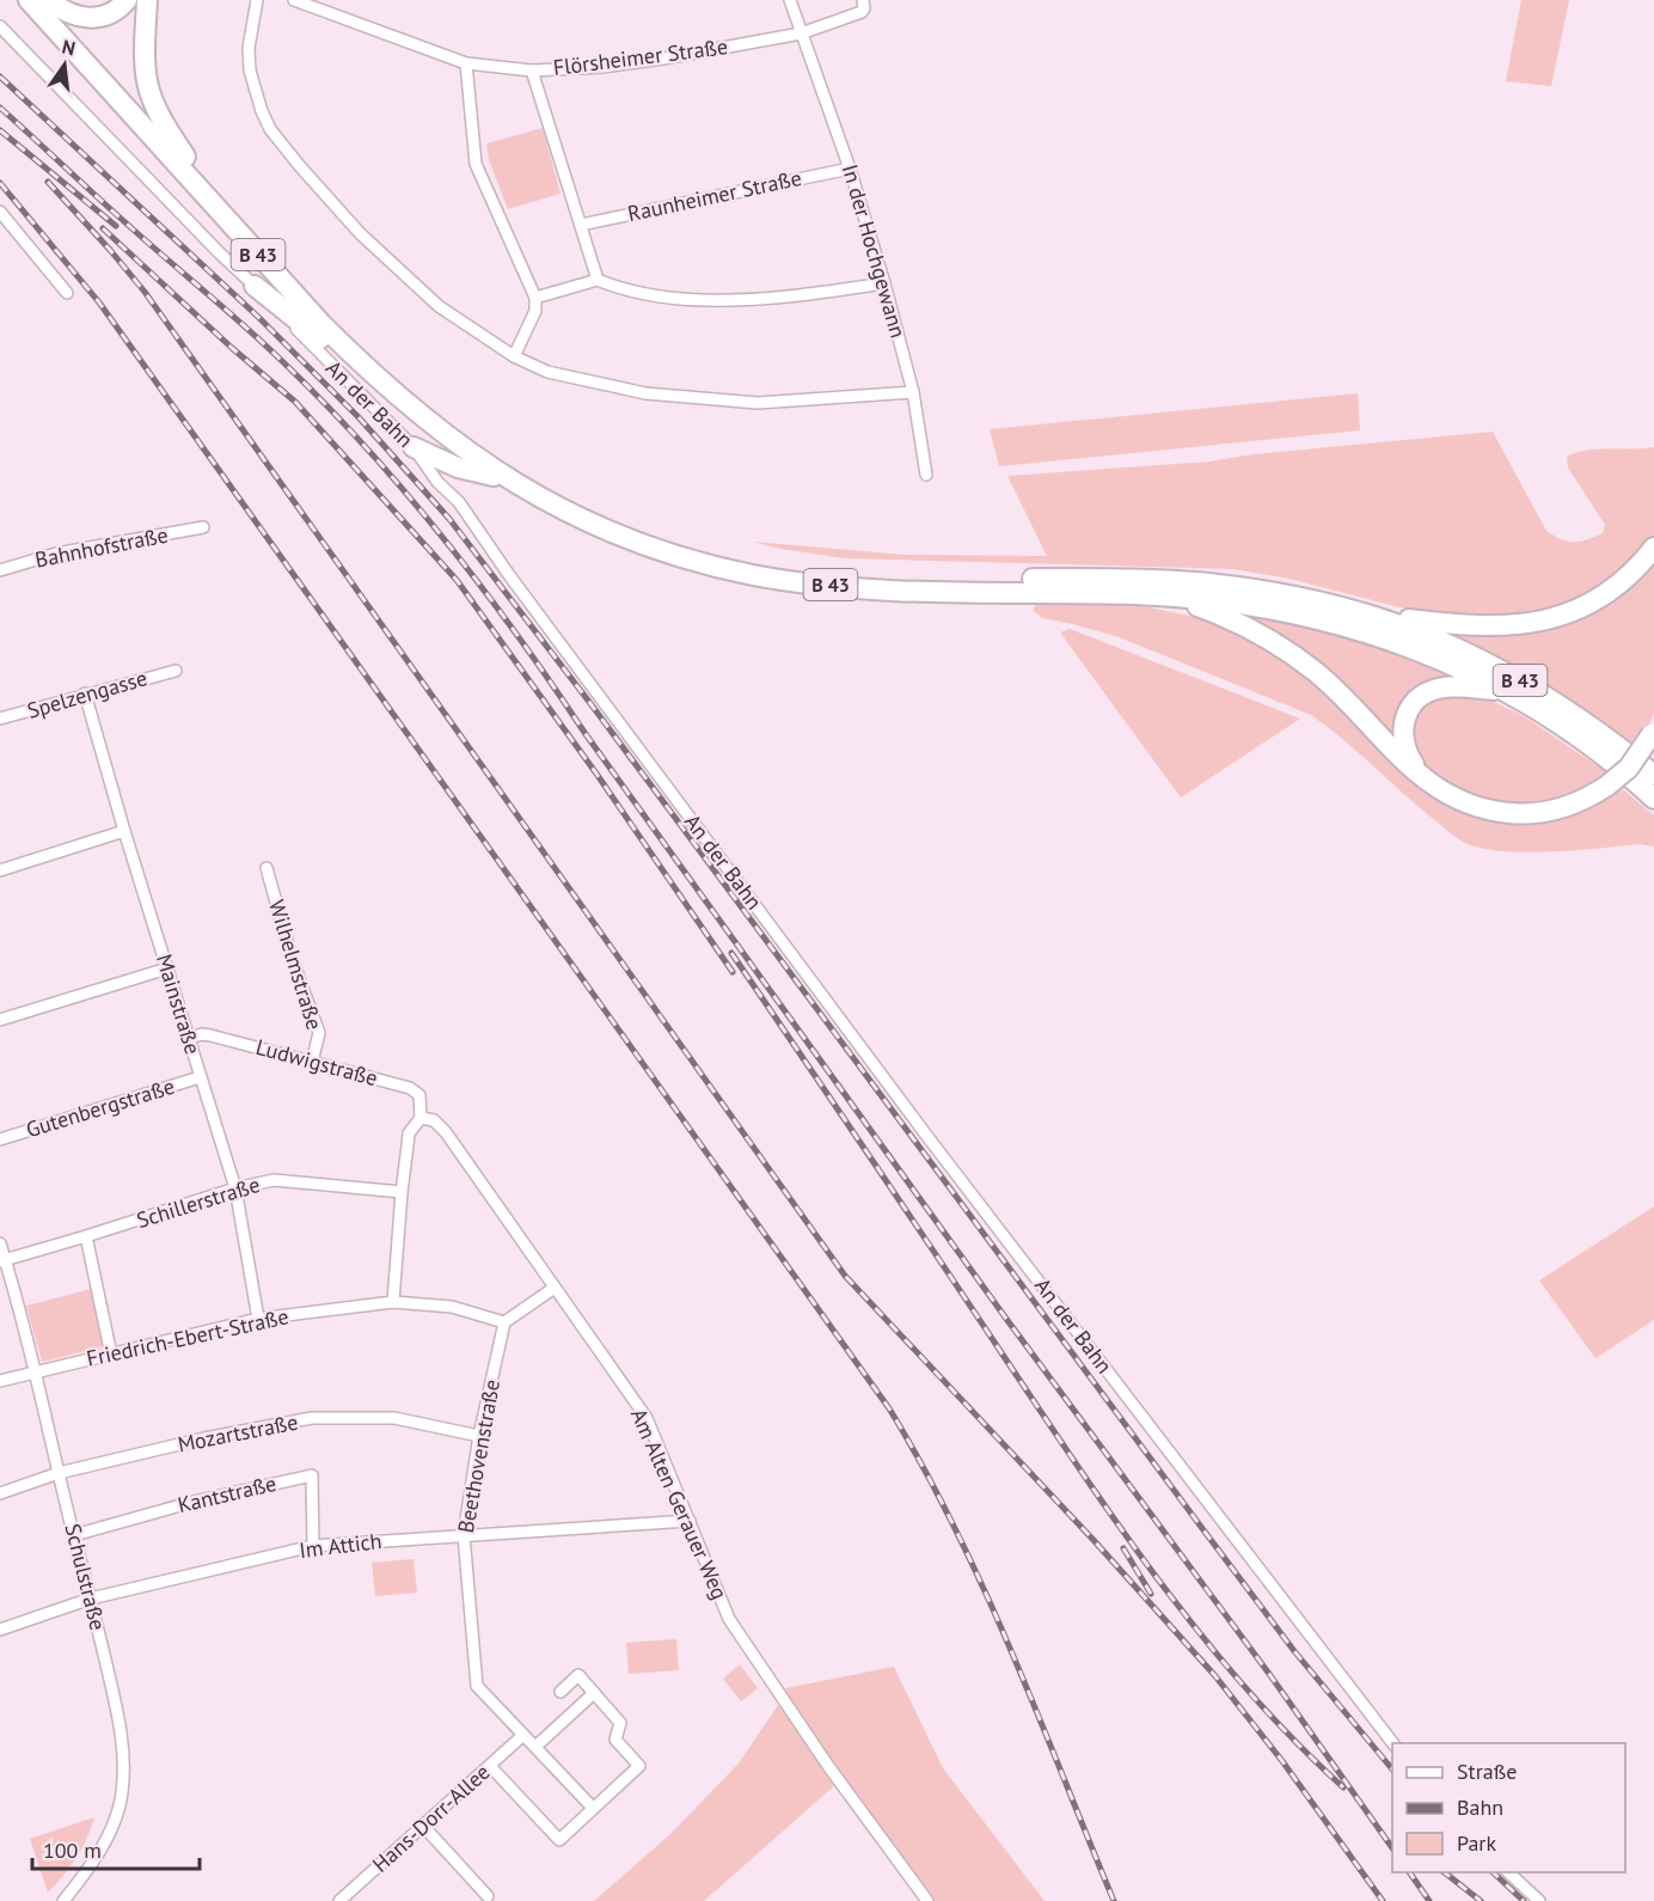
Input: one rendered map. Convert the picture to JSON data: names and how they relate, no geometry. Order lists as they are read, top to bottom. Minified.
{"streets":{"highway":["B 43"],"street":["Flörsheimer Straße","Raunheimer Straße","In der Hochgewann","An der Bahn","Bahnhofstraße","Spelzengasse","Wilhelmstraße","Mainstraße","Ludwigstraße","Gutenbergstraße","Schillerstraße","Friedrich-Ebert-Straße","Mozartstraße","Beethovenstraße","Kantstraße","Am Alten Gerauer Weg","Im Attich","Schulstraße","Hans-Dorr-Allee"]},"crossings":[["Flörsheimer Straße","In der Hochgewann"],["Raunheimer Straße","In der Hochgewann"],["Spelzengasse","Mainstraße"],["Wilhelmstraße","Ludwigstraße"],["Mainstraße","Ludwigstraße"],["Mainstraße","Gutenbergstraße"],["Mainstraße","Schillerstraße"],["Mainstraße","Friedrich-Ebert-Straße"],["Ludwigstraße","Am Alten Gerauer Weg"],["Schillerstraße","Schulstraße"],["Friedrich-Ebert-Straße","Beethovenstraße"],["Friedrich-Ebert-Straße","Schulstraße"],["Mozartstraße","Beethovenstraße"],["Mozartstraße","Schulstraße"],["Beethovenstraße","Im Attich"],["Beethovenstraße","Hans-Dorr-Allee"],["Kantstraße","Im Attich"],["Kantstraße","Schulstraße"],["Am Alten Gerauer Weg","Im Attich"],["Im Attich","Schulstraße"]],"legend":["Straße","Bahn","Park"],"scale_bar":"100 m","north":"top"}
